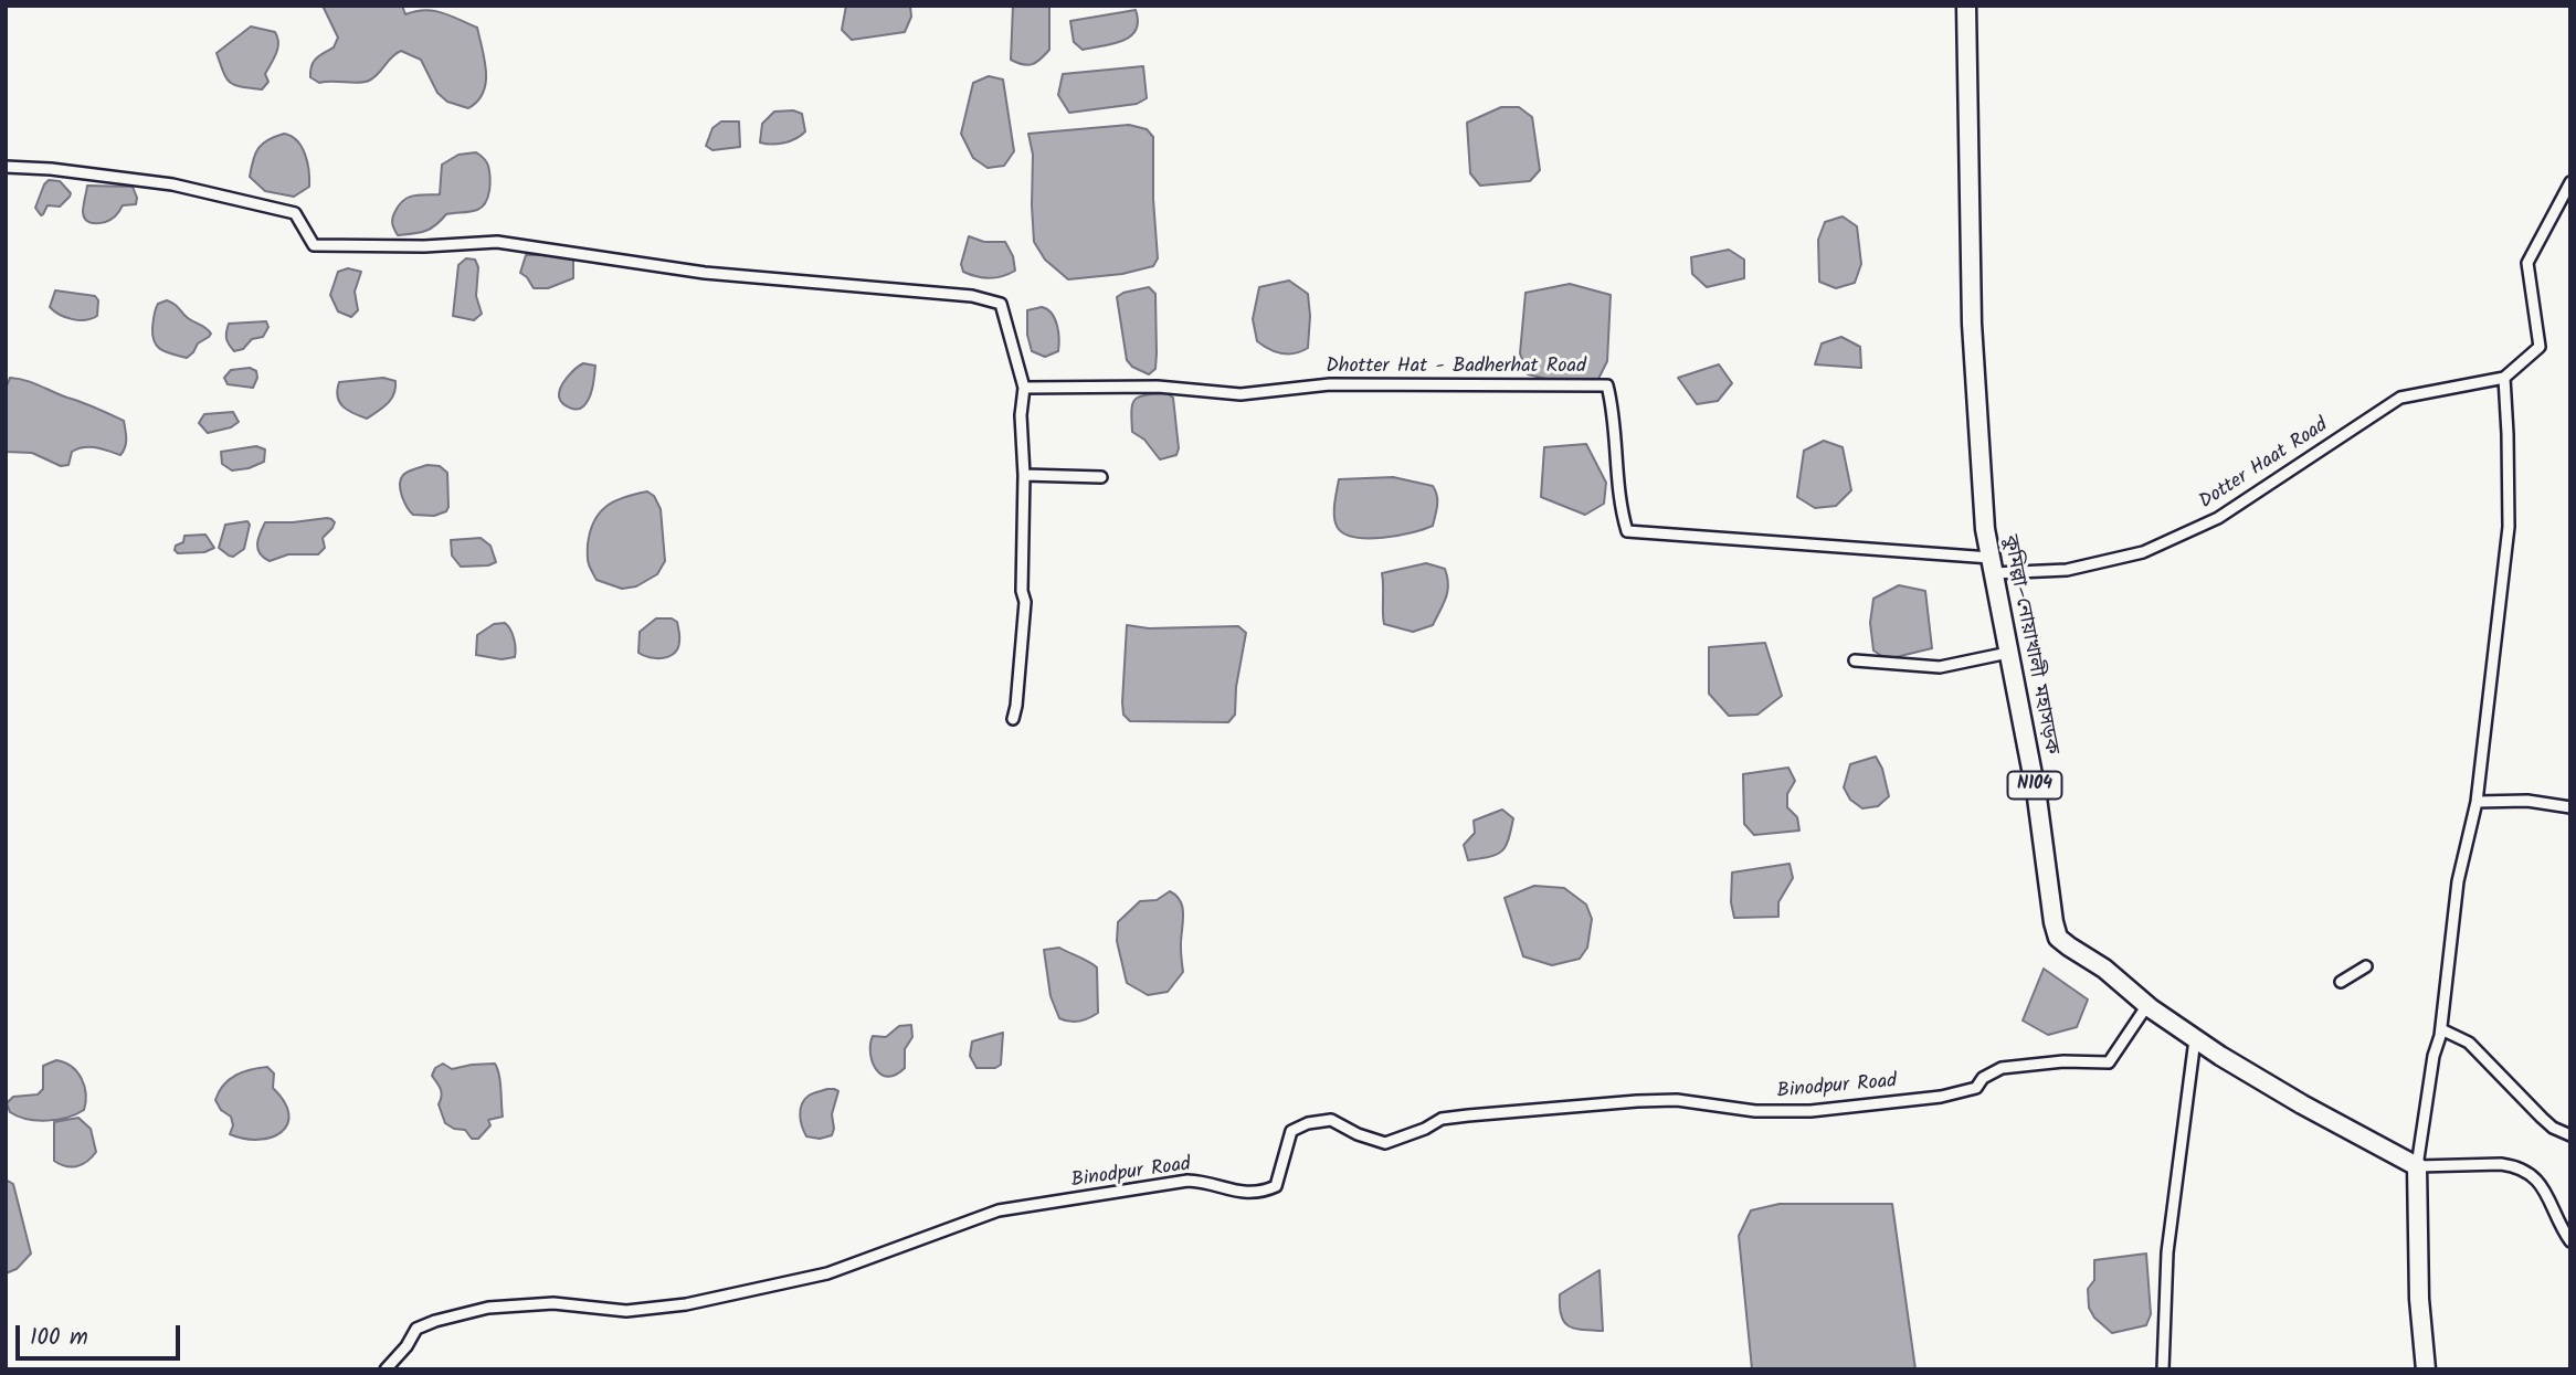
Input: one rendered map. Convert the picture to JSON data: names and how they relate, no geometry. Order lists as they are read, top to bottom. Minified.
{"streets":{"highway":["কুমিল্লা–নোয়াখালী মহাসড়ক","N104"],"street":["Dhotter Hat - Badherhat Road","Dotter Haat Road","Binodpur Road"]},"crossings":[["Dhotter Hat - Badherhat Road","Dotter Haat Road"],["Dhotter Hat - Badherhat Road","কুমিল্লা–নোয়াখালী মহাসড়ক"],["Dotter Haat Road","কুমিল্লা–নোয়াখালী মহাসড়ক"],["কুমিল্লা–নোয়াখালী মহাসড়ক","Binodpur Road"]],"scale_bar":"100 m"}
